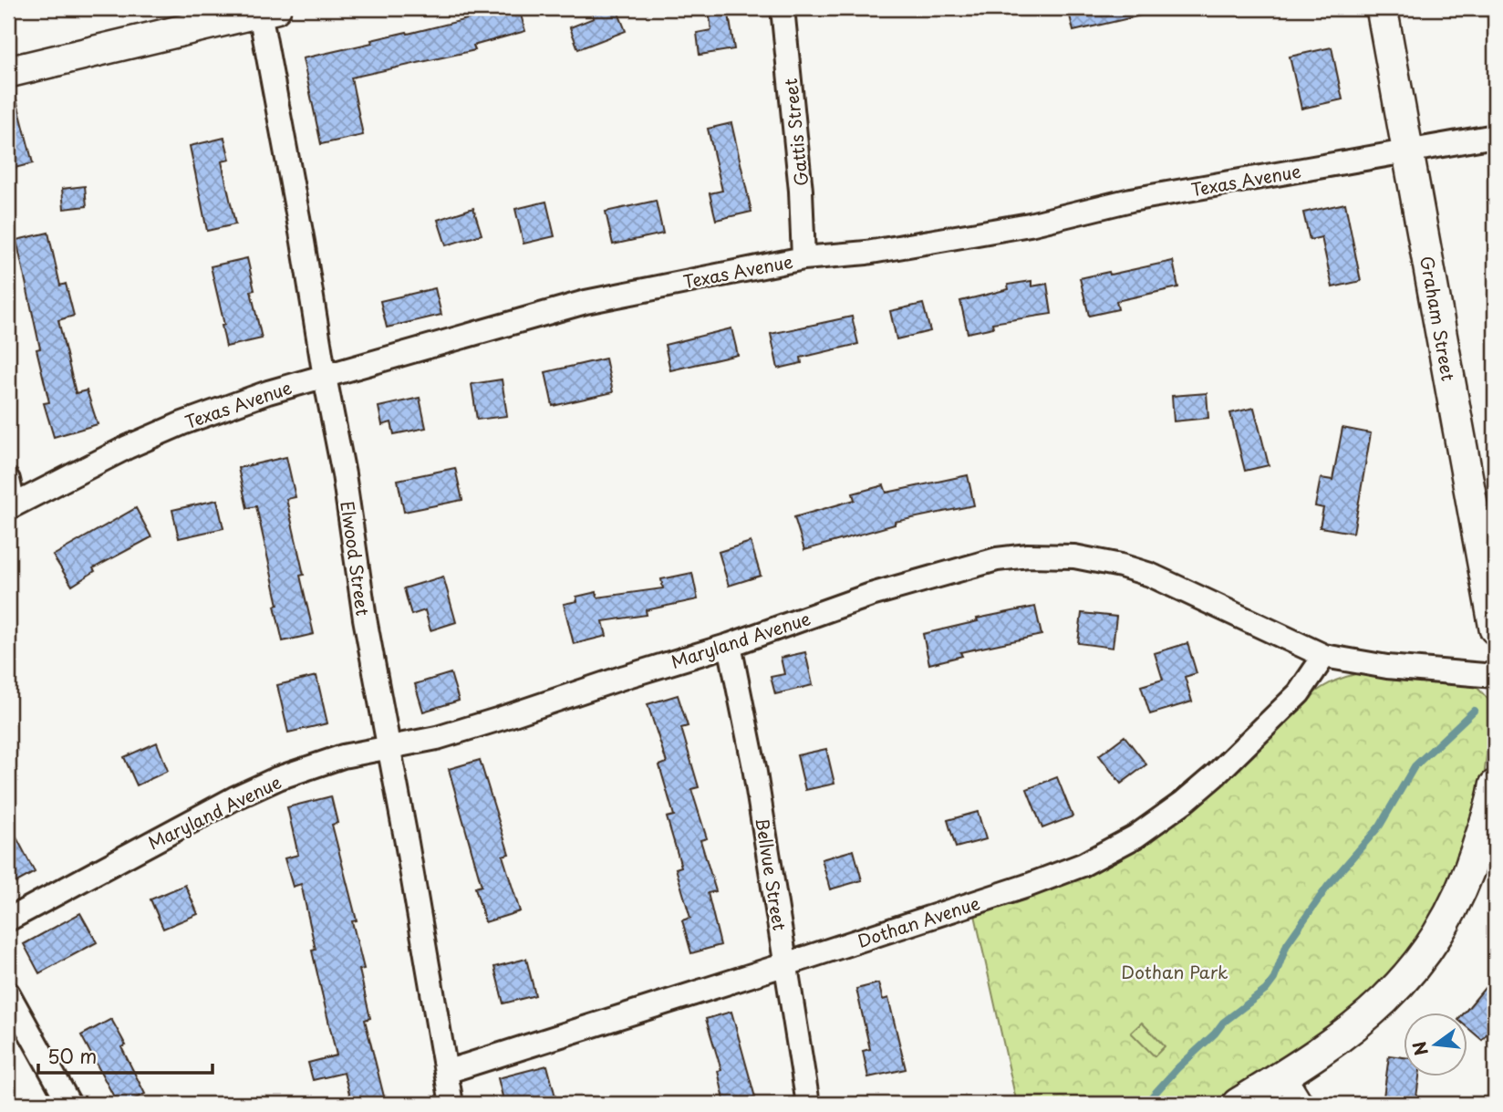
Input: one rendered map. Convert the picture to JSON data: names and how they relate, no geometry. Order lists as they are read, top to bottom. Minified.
{"streets":{"street":["Gattis Street","Texas Avenue","Graham Street","Elwood Street","Maryland Avenue","Bellvue Street","Dothan Avenue"]},"crossings":[["Gattis Street","Texas Avenue"],["Texas Avenue","Graham Street"],["Texas Avenue","Elwood Street"],["Elwood Street","Maryland Avenue"],["Elwood Street","Dothan Avenue"],["Maryland Avenue","Bellvue Street"],["Maryland Avenue","Dothan Avenue"],["Bellvue Street","Dothan Avenue"]],"parks":["Dothan Park"],"scale_bar":"50 m","north":"left"}
